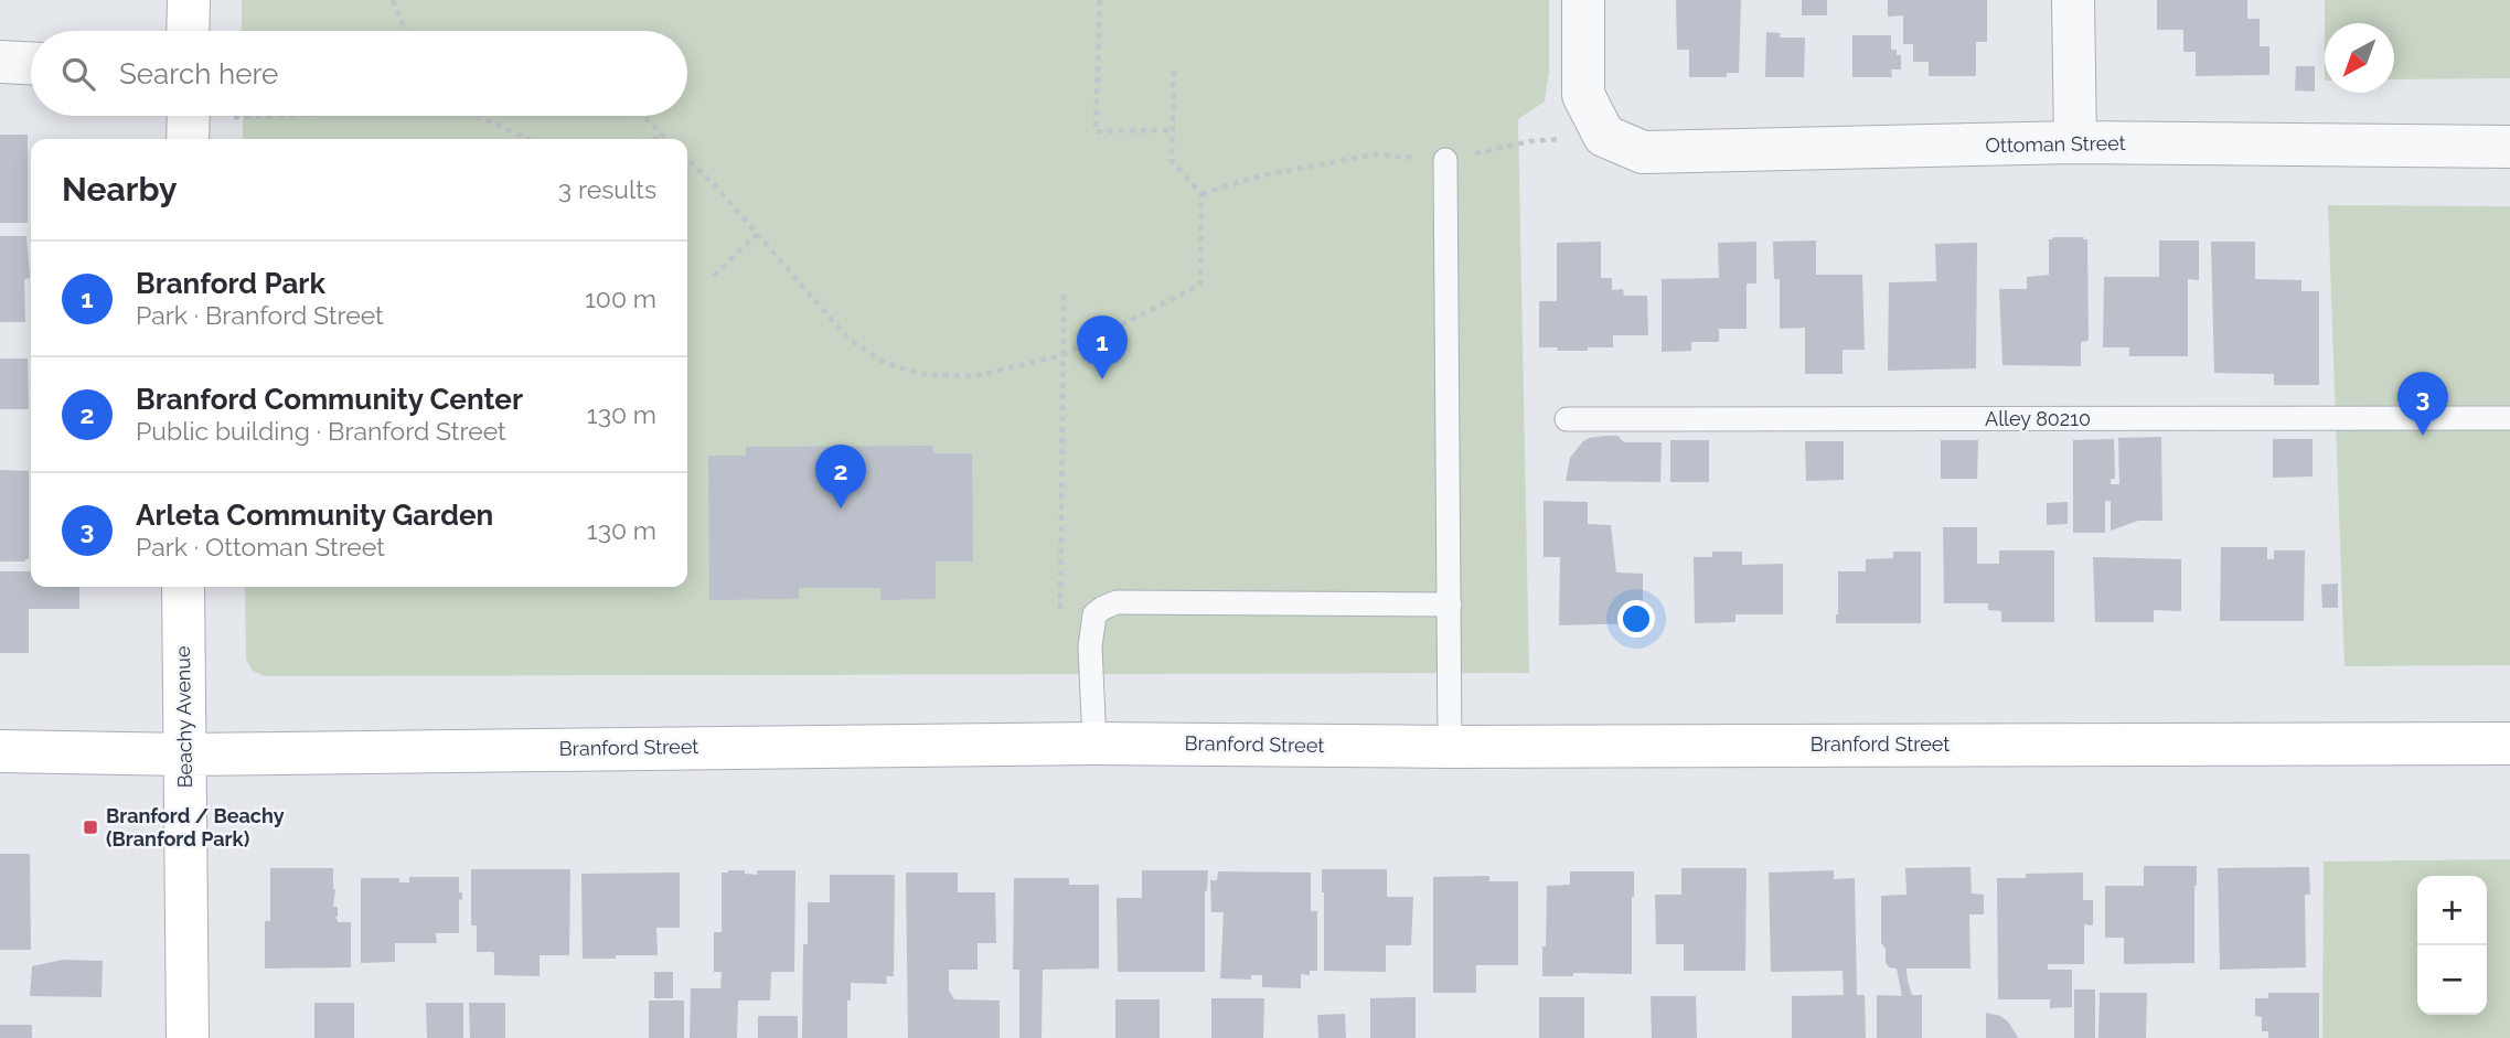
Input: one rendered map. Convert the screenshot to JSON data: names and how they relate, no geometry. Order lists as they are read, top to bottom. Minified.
{"streets":{"main road":["Beachy Avenue","Branford Street"],"street":["Ottoman Street"],"lane":["Alley 80210"]},"crossings":[["Beachy Avenue","Branford Street"]],"places":{"transit":["Branford / Beachy (Branford Park)"]},"north":"bottom left","page":{"search":"Search here","heading":["Nearby","3 results"],"list":[{"mark":"1","name":"Branford Park","note":"Park · Branford Street","value":"100 m"},{"mark":"2","name":"Branford Community Center","note":"Public building · Branford Street","value":"130 m"},{"mark":"3","name":"Arleta Community Garden","note":"Park · Ottoman Street","value":"130 m"}],"pins":["1","3","2"],"map_buttons":["+","−"]}}
